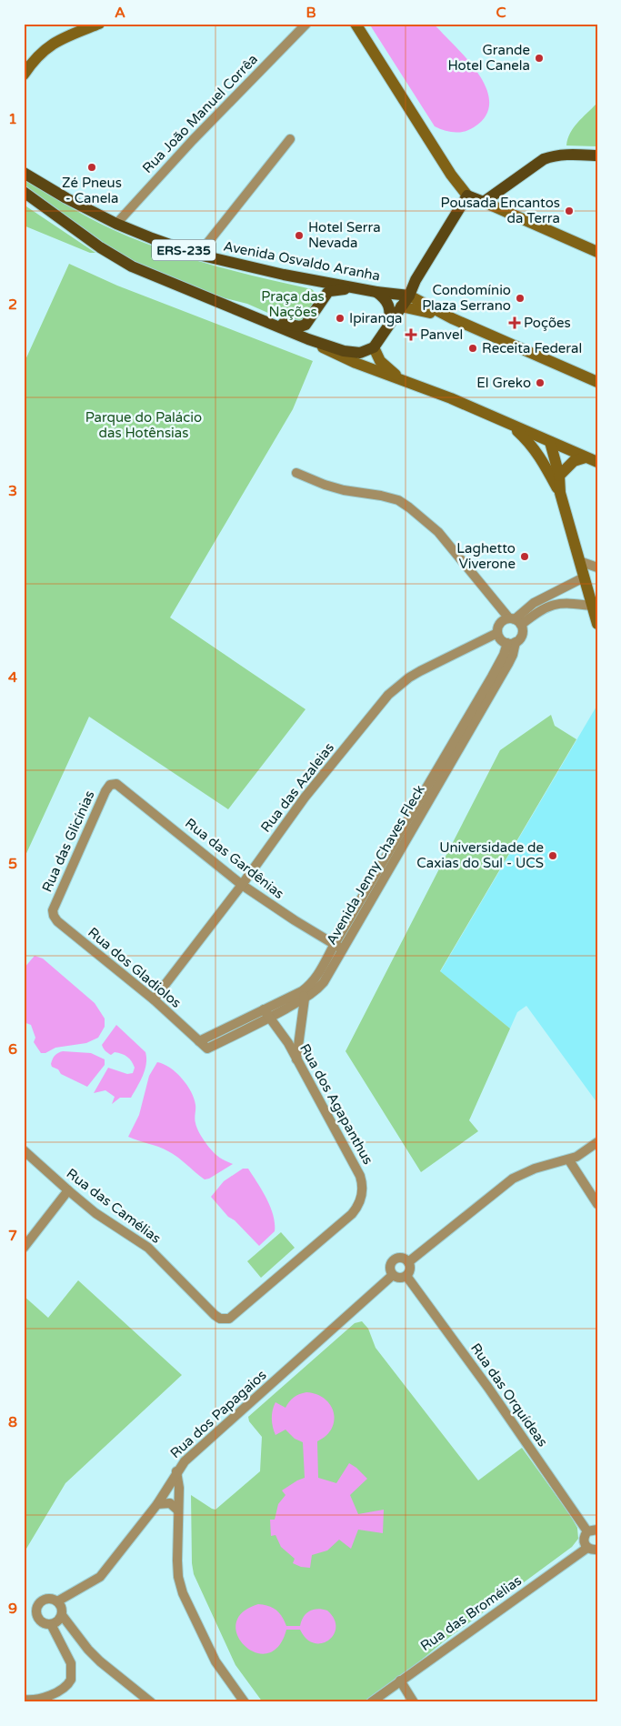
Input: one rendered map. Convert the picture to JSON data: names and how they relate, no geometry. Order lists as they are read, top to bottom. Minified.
{"streets":{"main road":["ERS-235","Avenida Osvaldo Aranha"],"street":["Rua João Manuel Corrêa","Rua das Azaleias","Rua das Glicínias","Rua das Gardênias","Avenida Jenny Chaves Fleck","Rua dos Gladiolos","Rua dos Agapanthus","Rua das Camélias","Rua das Orquídeas","Rua dos Papagaios","Rua das Bromélias"]},"crossings":[["Rua João Manuel Corrêa","Avenida Osvaldo Aranha"],["ERS-235","Avenida Osvaldo Aranha"],["Rua das Azaleias","Rua das Gardênias"],["Rua das Azaleias","Avenida Jenny Chaves Fleck"],["Rua das Azaleias","Rua dos Gladiolos"],["Rua das Glicínias","Rua das Gardênias"],["Rua das Glicínias","Rua dos Gladiolos"],["Rua das Gardênias","Avenida Jenny Chaves Fleck"],["Avenida Jenny Chaves Fleck","Rua dos Gladiolos"],["Avenida Jenny Chaves Fleck","Rua dos Agapanthus"],["Rua dos Agapanthus","Rua das Camélias"],["Rua das Orquídeas","Rua dos Papagaios"]],"parks":["Praça das Nações","Parque do Palácio das Hotênsias"],"places":{"other":["Grande Hotel Canela","Zé Pneus - Canela","Pousada Encantos da Terra","Hotel Serra Nevada","Condomínio Plaza Serrano","Ipiranga","Receita Federal","El Greko","Laghetto Viverone","Universidade de Caxias do Sul - UCS"],"health":["Poções","Panvel"]},"grid":{"columns":["A","B","C"],"rows":["1","2","3","4","5","6","7","8","9"]}}
